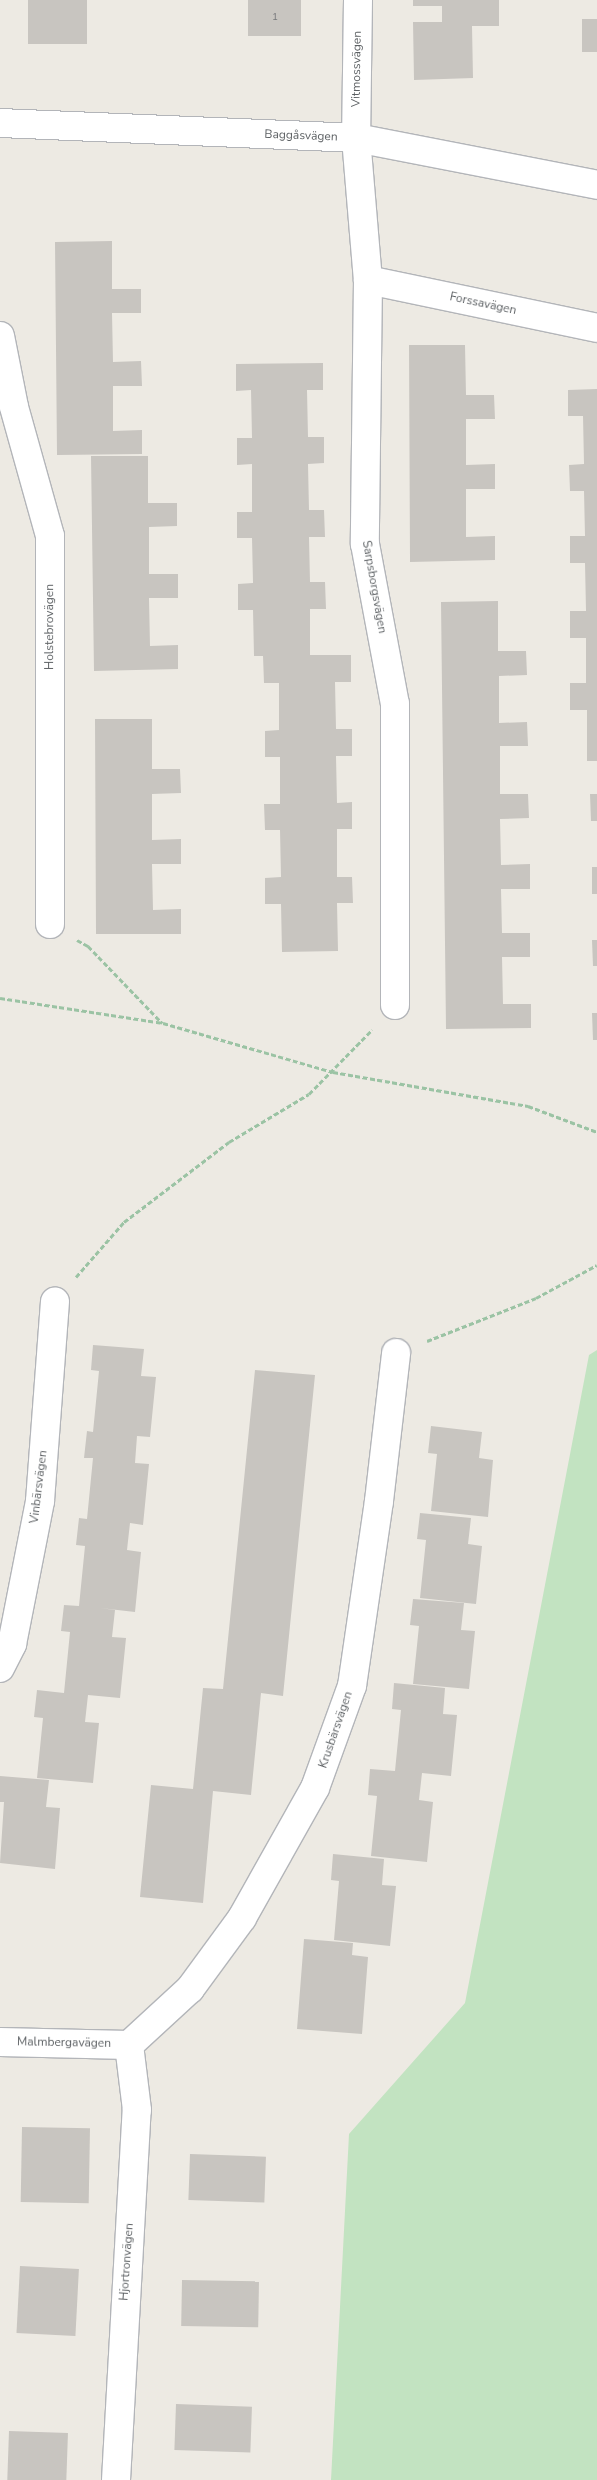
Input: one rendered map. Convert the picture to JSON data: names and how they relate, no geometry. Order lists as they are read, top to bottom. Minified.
{"streets":{"street":["Vitmossvägen","Baggåsvägen","Forssavägen","Sarpsborgsvägen","Holstebrovägen","Vinbärsvägen","Krusbärsvägen","Malmbergavägen","Hjortronvägen"]},"crossings":[["Vitmossvägen","Baggåsvägen"],["Vitmossvägen","Sarpsborgsvägen"],["Baggåsvägen","Sarpsborgsvägen"],["Forssavägen","Sarpsborgsvägen"],["Krusbärsvägen","Malmbergavägen"],["Krusbärsvägen","Hjortronvägen"],["Malmbergavägen","Hjortronvägen"]],"house_numbers":["1"]}
